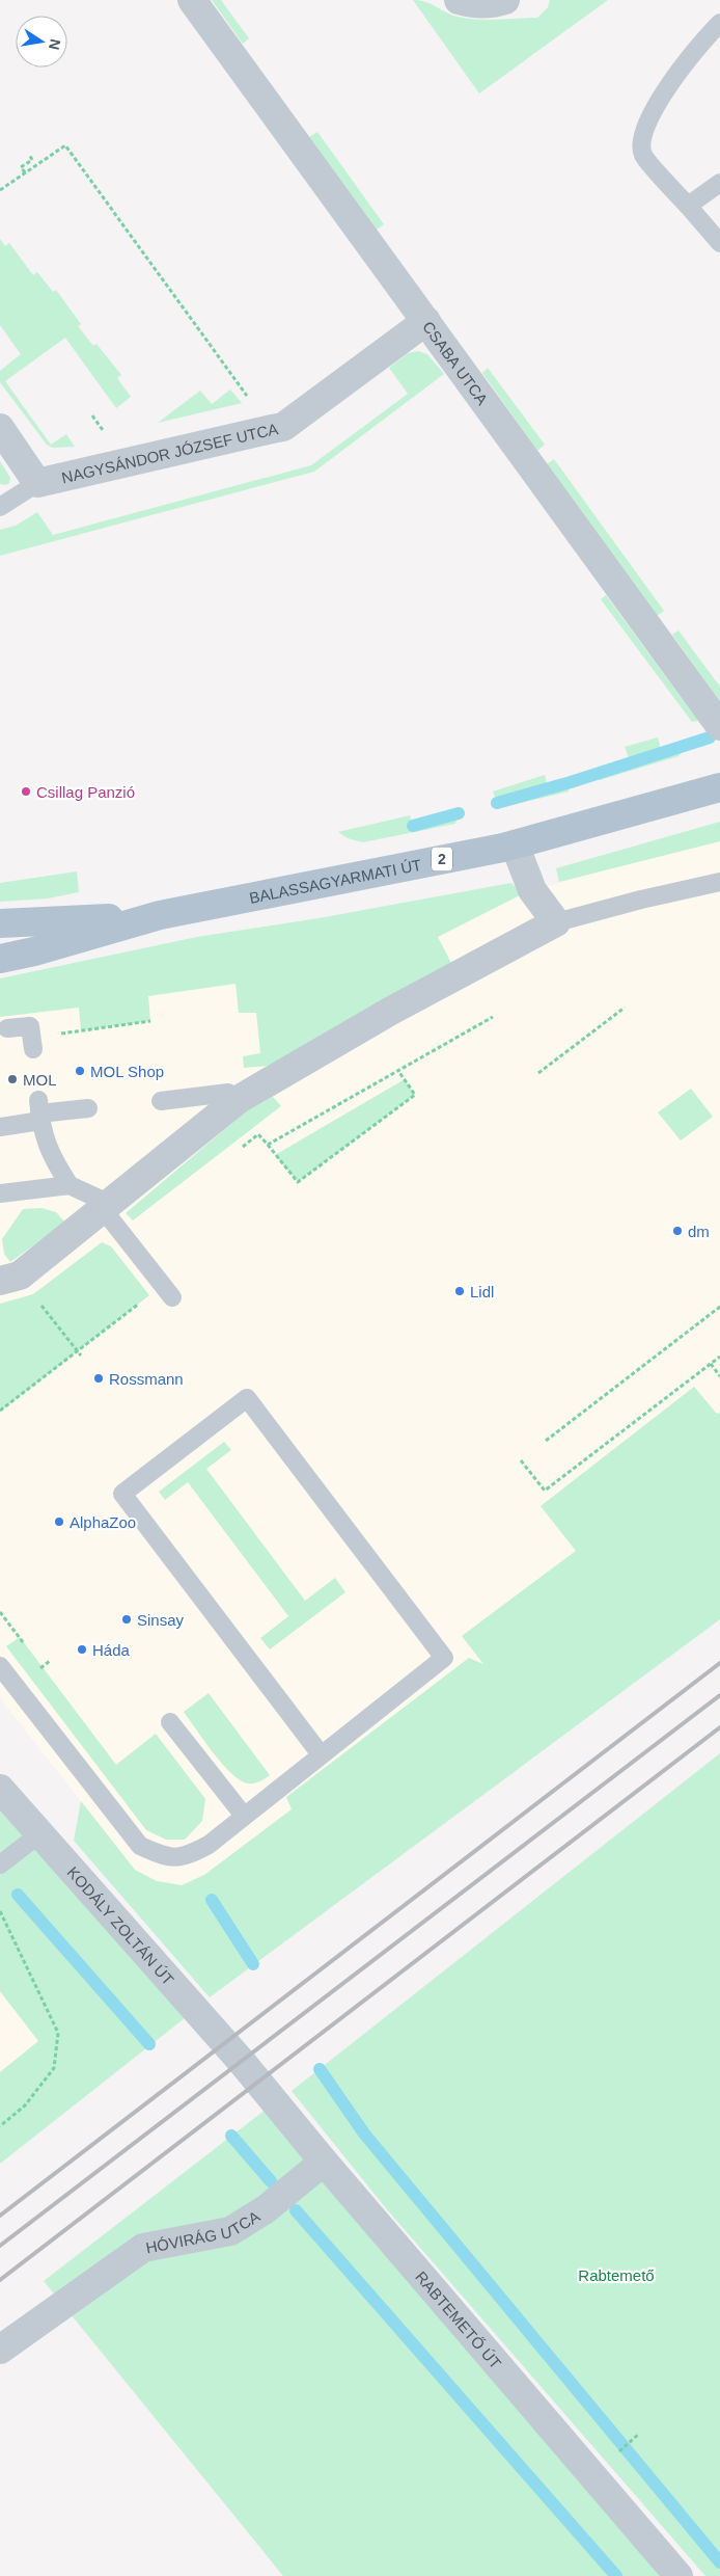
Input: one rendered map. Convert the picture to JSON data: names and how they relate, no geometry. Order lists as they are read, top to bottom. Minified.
{"streets":{"main road":["2","BALASSAGYARMATI ÚT"],"street":["CSABA UTCA","NAGYSÁNDOR JÓZSEF UTCA","KODÁLY ZOLTÁN ÚT","HÓVIRÁG UTCA","RABTEMETŐ ÚT"]},"crossings":[["CSABA UTCA","NAGYSÁNDOR JÓZSEF UTCA"],["2","BALASSAGYARMATI ÚT"],["KODÁLY ZOLTÁN ÚT","RABTEMETŐ ÚT"],["HÓVIRÁG UTCA","RABTEMETŐ ÚT"]],"parks":["Rabtemető"],"places":["Csillag Panzió","MOL Shop","MOL","dm","Lidl","Rossmann","AlphaZoo","Sinsay","Háda"],"north":"right"}
